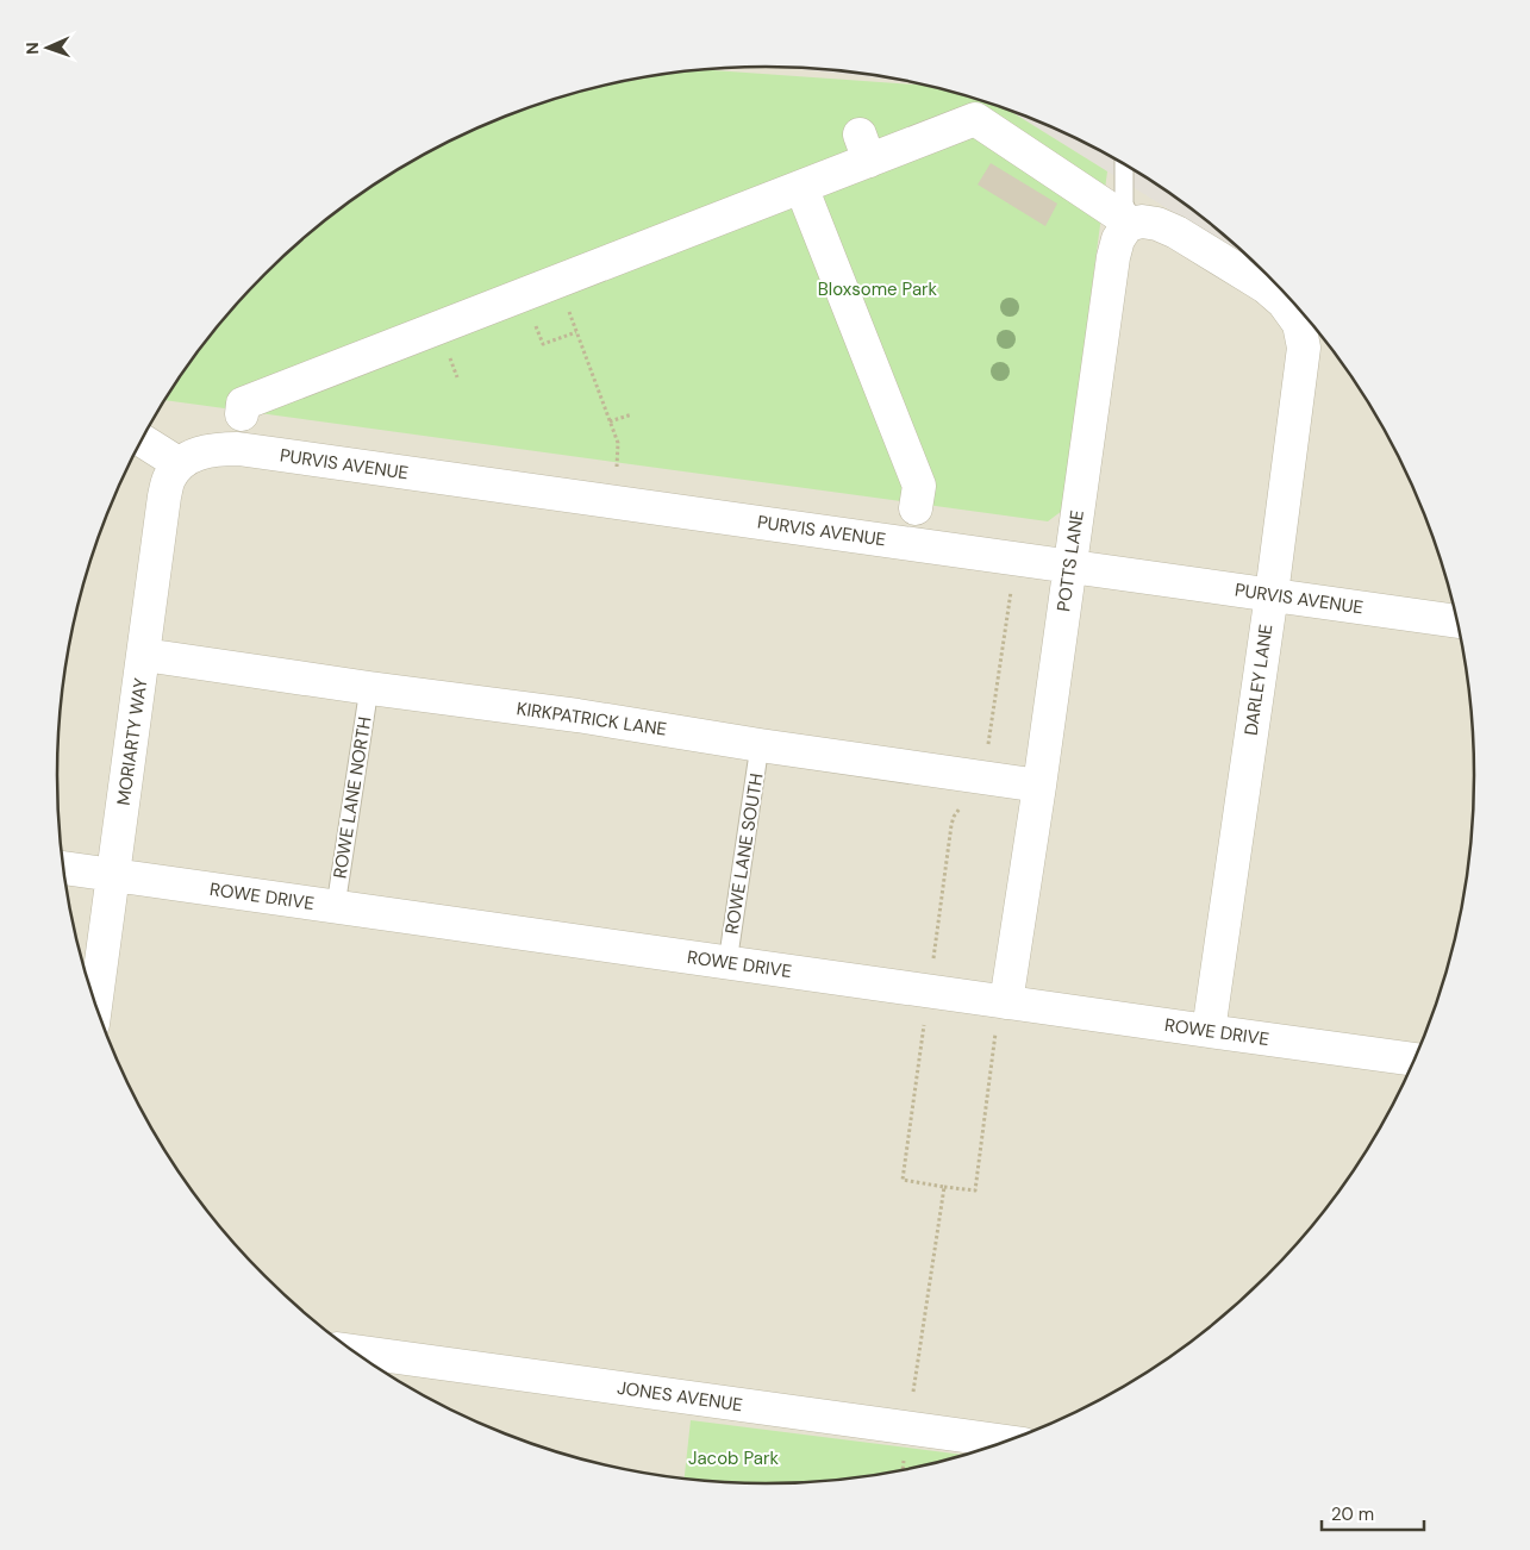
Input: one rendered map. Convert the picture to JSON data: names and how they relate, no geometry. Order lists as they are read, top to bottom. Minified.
{"streets":{"street":["PURVIS AVENUE","POTTS LANE","DARLEY LANE","KIRKPATRICK LANE","MORIARTY WAY","ROWE DRIVE","JONES AVENUE"],"lane":["ROWE LANE NORTH","ROWE LANE SOUTH"]},"crossings":[["PURVIS AVENUE","POTTS LANE"],["PURVIS AVENUE","DARLEY LANE"],["PURVIS AVENUE","MORIARTY WAY"],["POTTS LANE","DARLEY LANE"],["POTTS LANE","KIRKPATRICK LANE"],["POTTS LANE","ROWE DRIVE"],["DARLEY LANE","ROWE DRIVE"],["KIRKPATRICK LANE","MORIARTY WAY"],["KIRKPATRICK LANE","ROWE LANE NORTH"],["KIRKPATRICK LANE","ROWE LANE SOUTH"],["MORIARTY WAY","ROWE DRIVE"],["ROWE LANE NORTH","ROWE DRIVE"],["ROWE LANE SOUTH","ROWE DRIVE"]],"parks":["Bloxsome Park","Jacob Park"],"scale_bar":"20 m","north":"left"}
